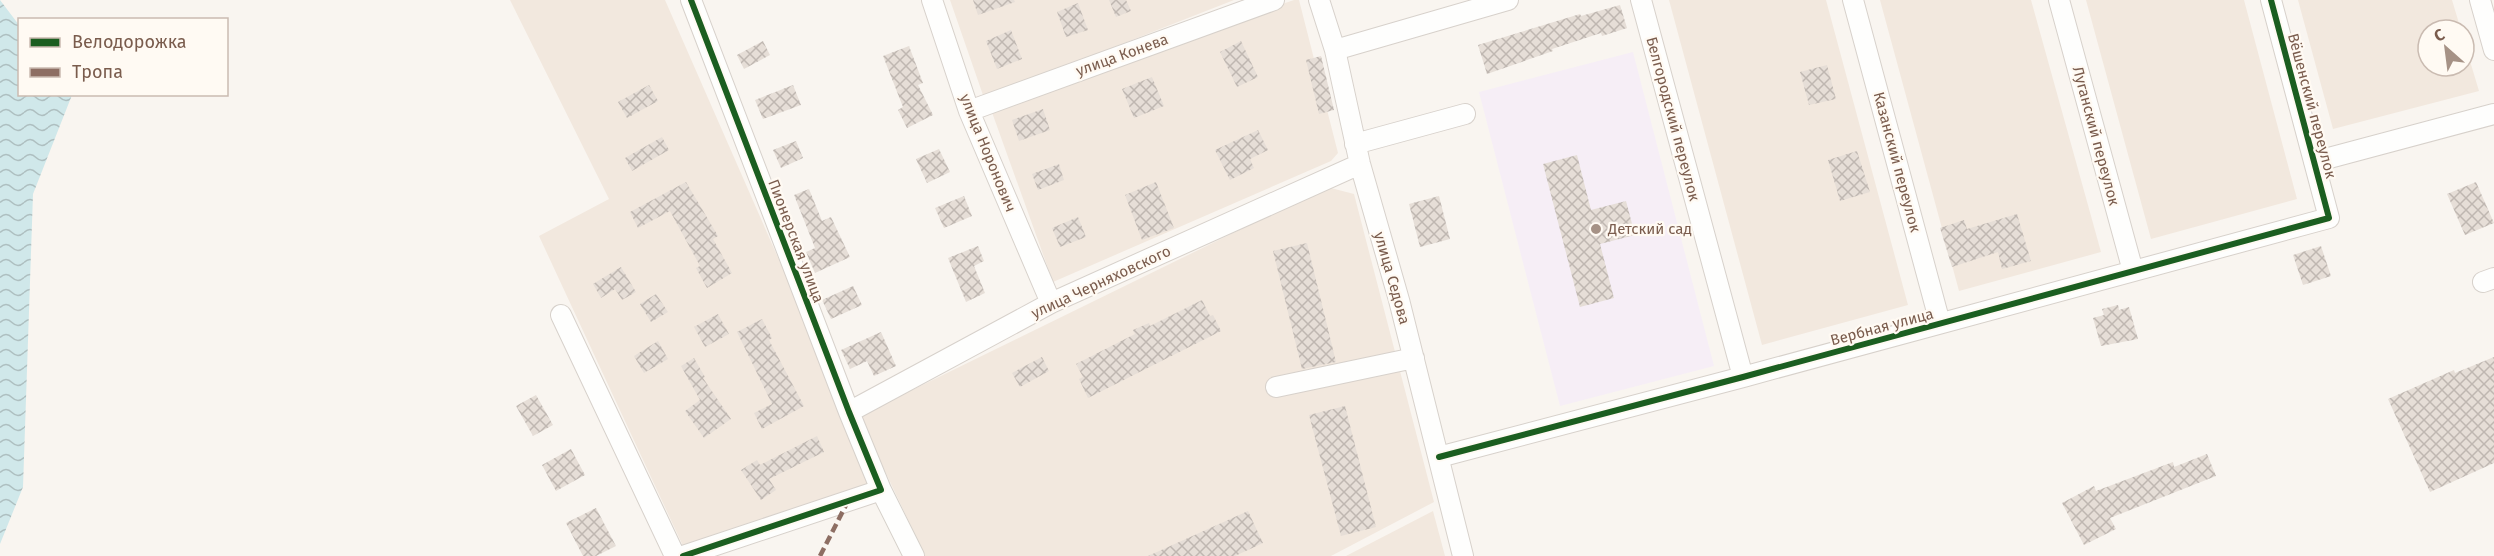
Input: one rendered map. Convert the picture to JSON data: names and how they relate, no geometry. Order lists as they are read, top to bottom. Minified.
{"streets":{"street":["улица Конева","Вёшенский переулок","Белгородский переулок","Луганский переулок","улица Норонович","Казанский переулок","Пионерская улица","улица Седова","улица Черняховского","Вербная улица"]},"crossings":[["улица Конева","улица Норонович"],["Вёшенский переулок","Вербная улица"],["Белгородский переулок","Вербная улица"],["Луганский переулок","Вербная улица"],["улица Норонович","улица Черняховского"],["Казанский переулок","Вербная улица"],["Пионерская улица","улица Черняховского"],["улица Седова","улица Черняховского"],["улица Седова","Вербная улица"]],"places":["Детский сад"],"legend":["Велодорожка","Тропа"],"north":"top left"}
